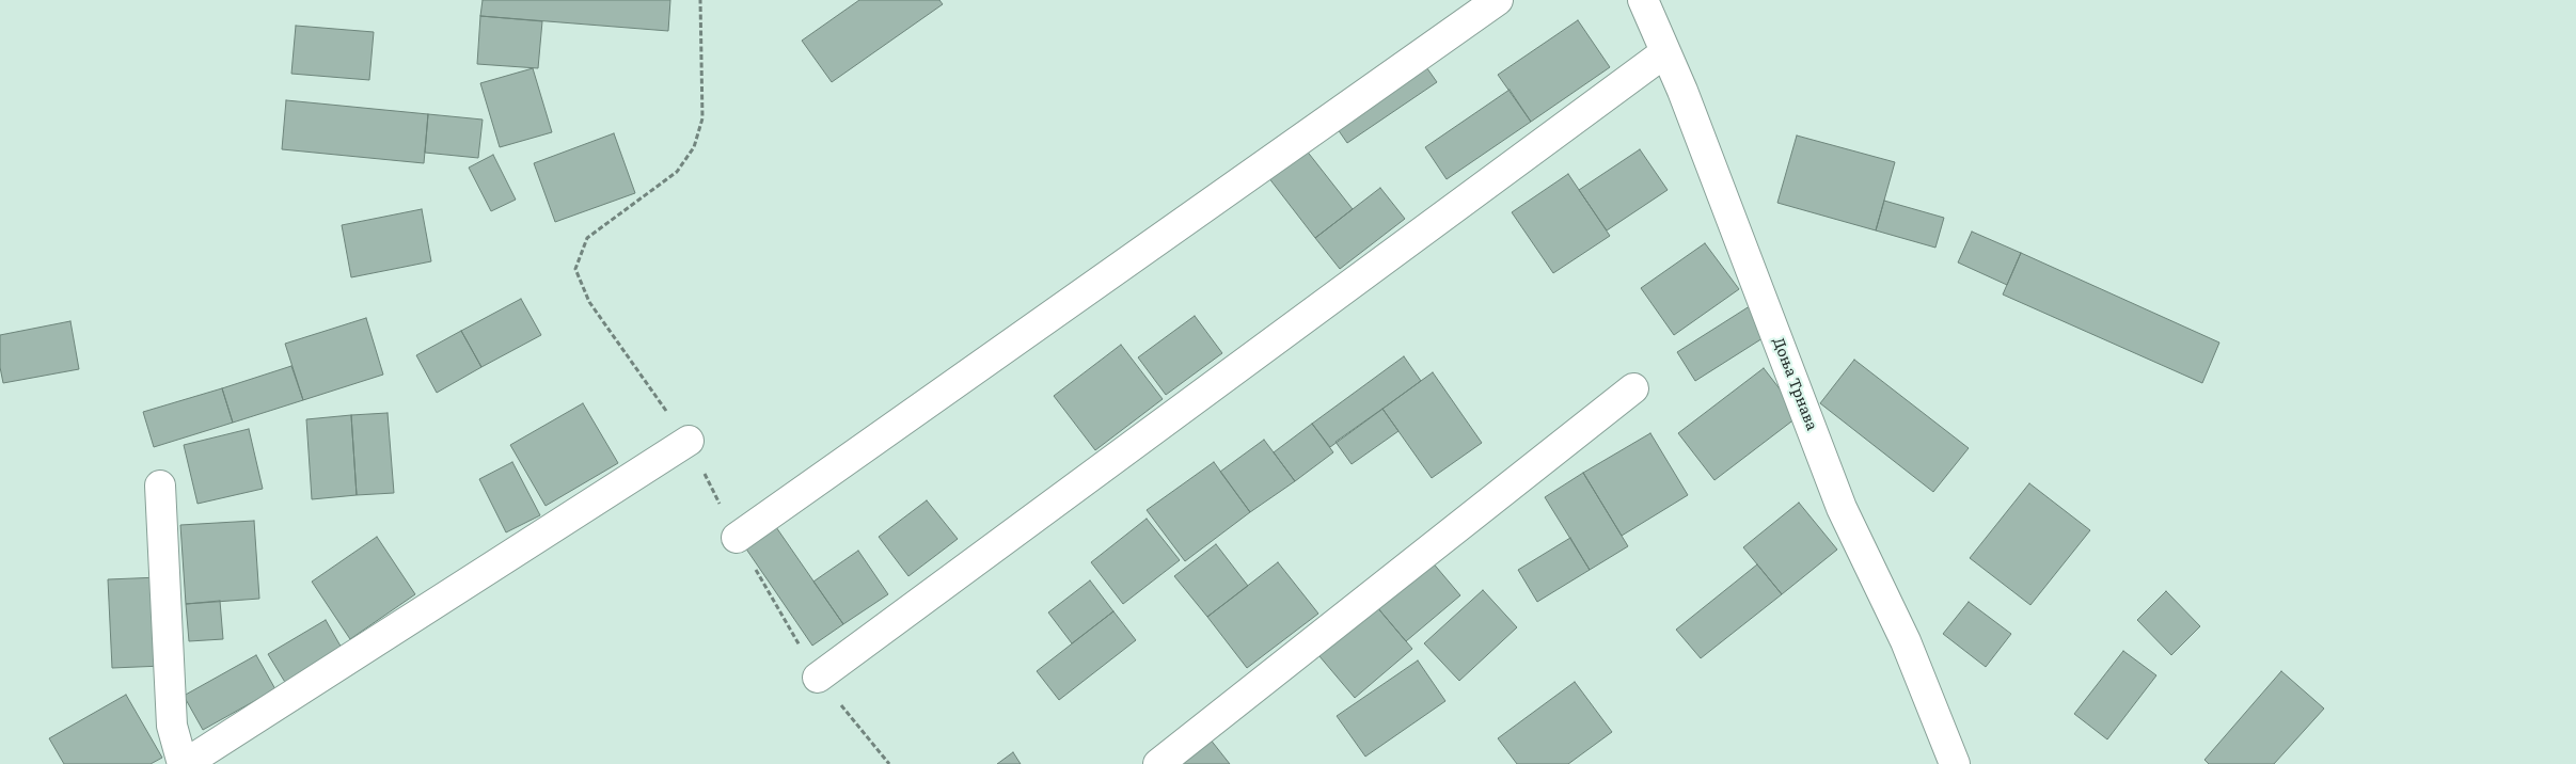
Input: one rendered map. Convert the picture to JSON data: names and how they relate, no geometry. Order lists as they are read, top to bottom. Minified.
{"streets":{"street":["Доња Трнава"]}}
